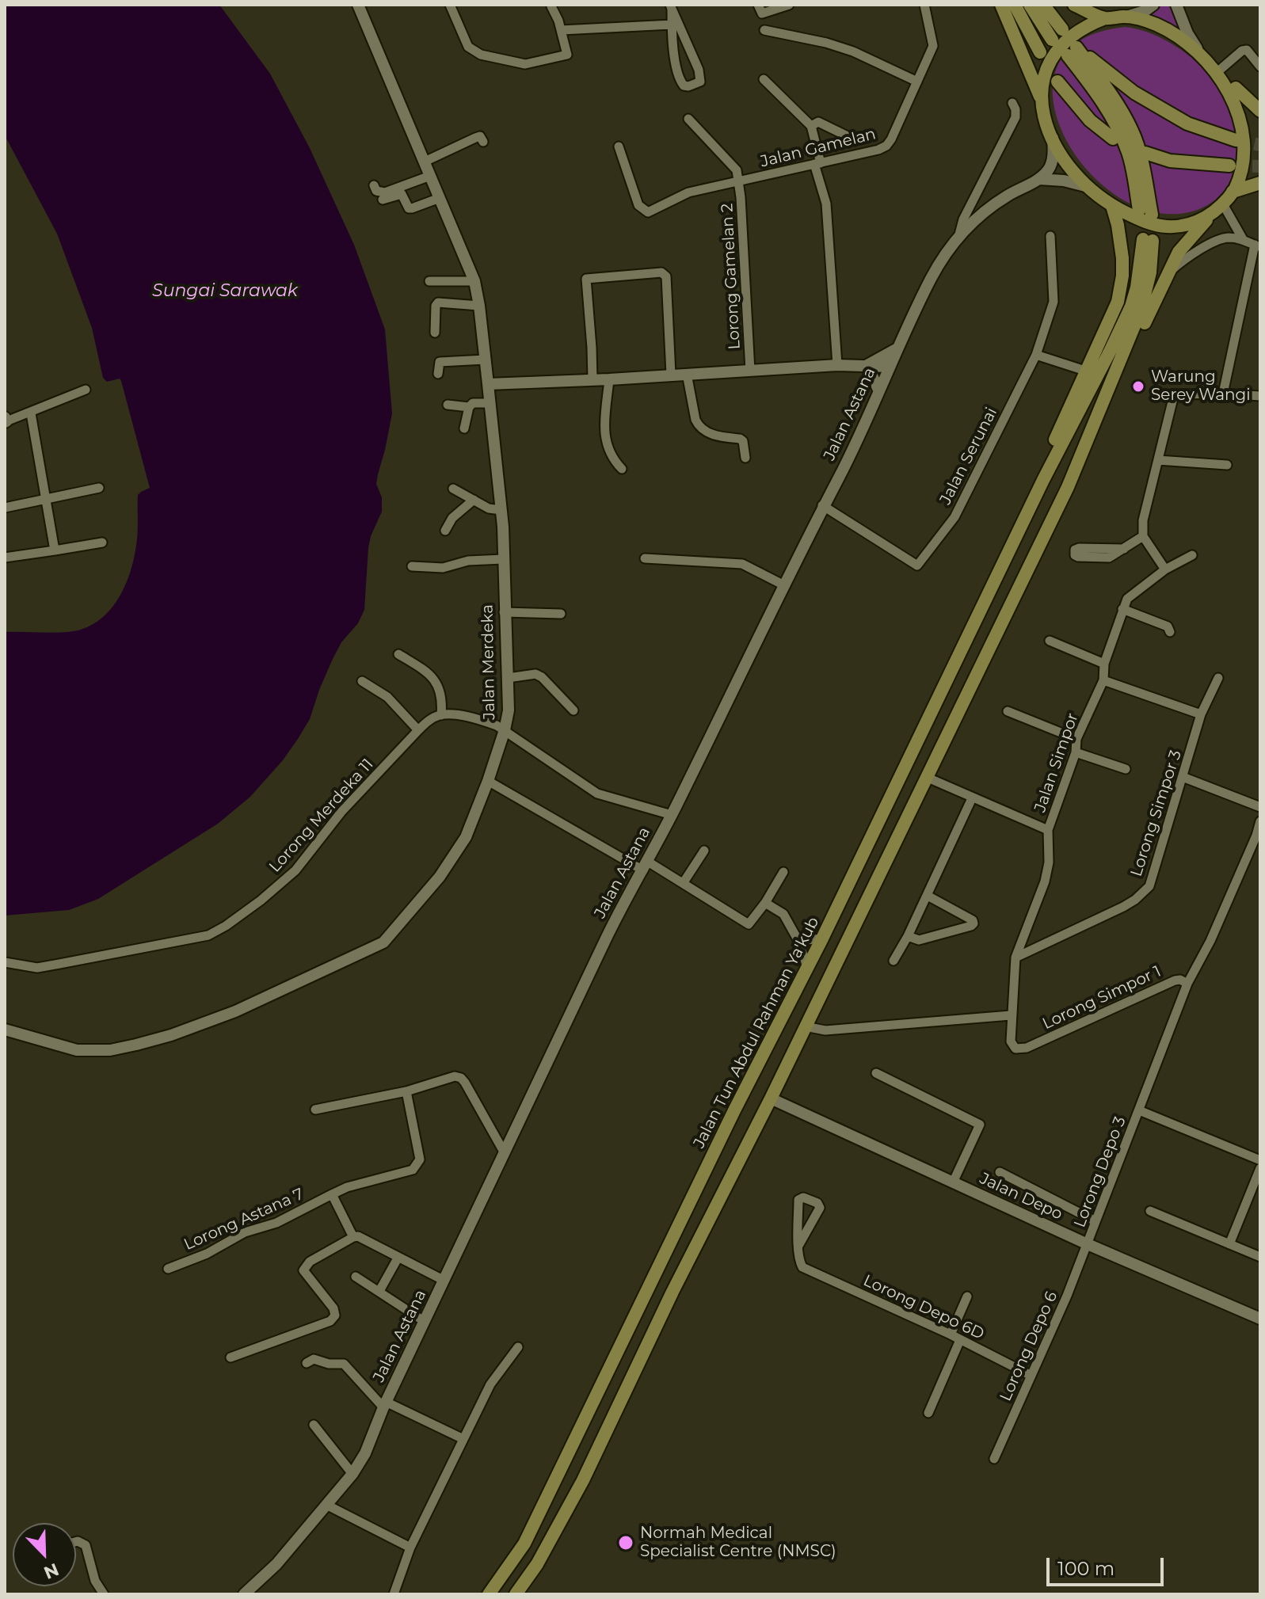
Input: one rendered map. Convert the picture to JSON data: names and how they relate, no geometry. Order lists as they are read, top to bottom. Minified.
{"streets":{"main road":["Jalan Tun Abdul Rahman Ya'kub"],"street":["Jalan Gamelan","Lorong Gamelan 2","Jalan Astana","Jalan Serunai","Jalan Merdeka","Jalan Simpor","Lorong Simpor 3","Lorong Merdeka 11","Lorong Simpor 1","Lorong Depo 3","Jalan Depo","Lorong Astana 7","Lorong Depo 6D","Lorong Depo 6"]},"crossings":[["Jalan Gamelan","Lorong Gamelan 2"],["Jalan Astana","Jalan Serunai"],["Jalan Simpor","Lorong Simpor 3"],["Jalan Simpor","Lorong Simpor 1"],["Lorong Simpor 1","Lorong Depo 3"],["Lorong Depo 3","Jalan Depo"],["Lorong Depo 3","Lorong Depo 6"],["Jalan Depo","Lorong Depo 6"],["Lorong Depo 6D","Lorong Depo 6"]],"water":["Sungai Sarawak"],"places":["Warung Serey Wangi","Normah Medical Specialist Centre (NMSC)"],"scale_bar":"100 m","north":"bottom right"}
